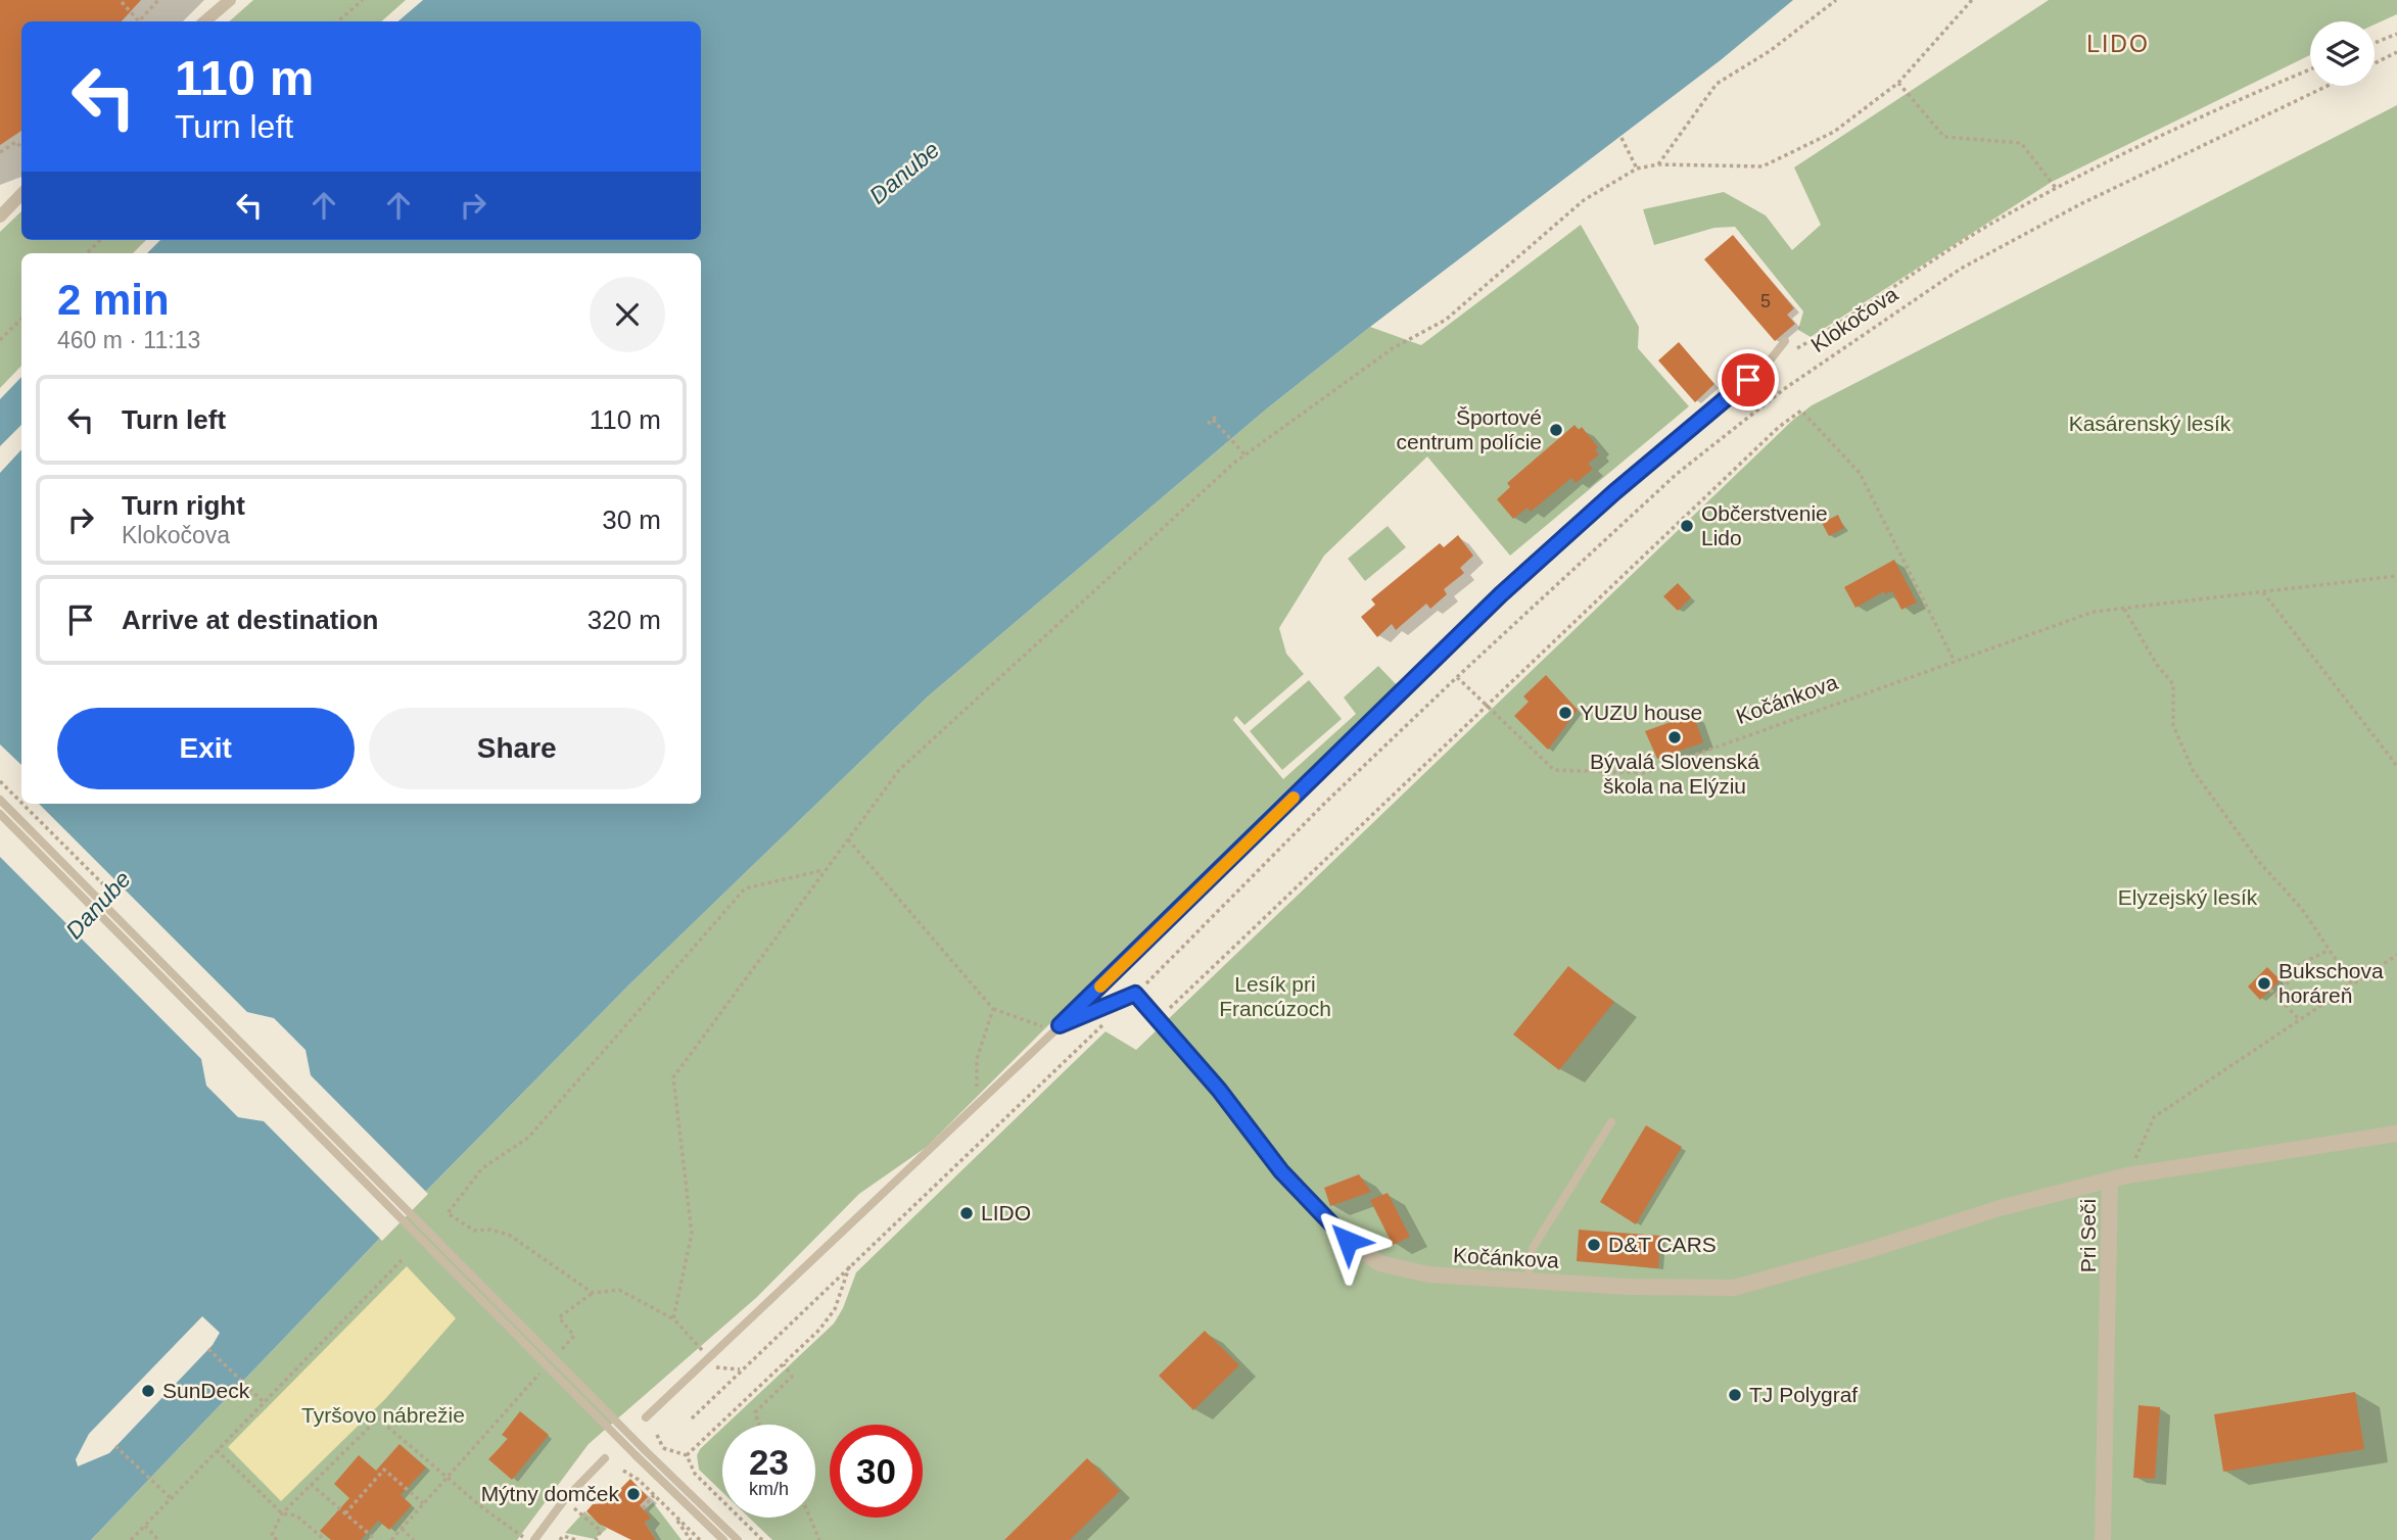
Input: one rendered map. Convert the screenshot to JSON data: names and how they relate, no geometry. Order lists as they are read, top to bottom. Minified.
{"streets":{"street":["Kočánkova","Pri Seči"],"lane":["Klokočova"]},"crossings":[["Klokočova","Kočánkova"],["Kočánkova","Pri Seči"]],"districts":["LIDO"],"water":["Danube"],"parks":["Kasárenský lesík","Elyzejský lesík","Lesík pri Francúzoch","Tyršovo nábrežie"],"places":["Športové centrum polície","Občerstvenie Lido","YUZU house","Bývalá Slovenská škola na Elýziu","Bukschova horáreň","LIDO","D&T CARS","SunDeck","TJ Polygraf","Mýtny domček"],"house_numbers":["5"],"page":{"turn":["110 m","Turn left"],"heading":["2 min","460 m · 11:13"],"list":[{"name":"Turn left","value":"110 m"},{"name":"Turn right","note":"Klokočova","value":"30 m"},{"name":"Arrive at destination","value":"320 m"}],"buttons":["Exit","Share"],"speed":"23 km/h","limit":"30"}}
